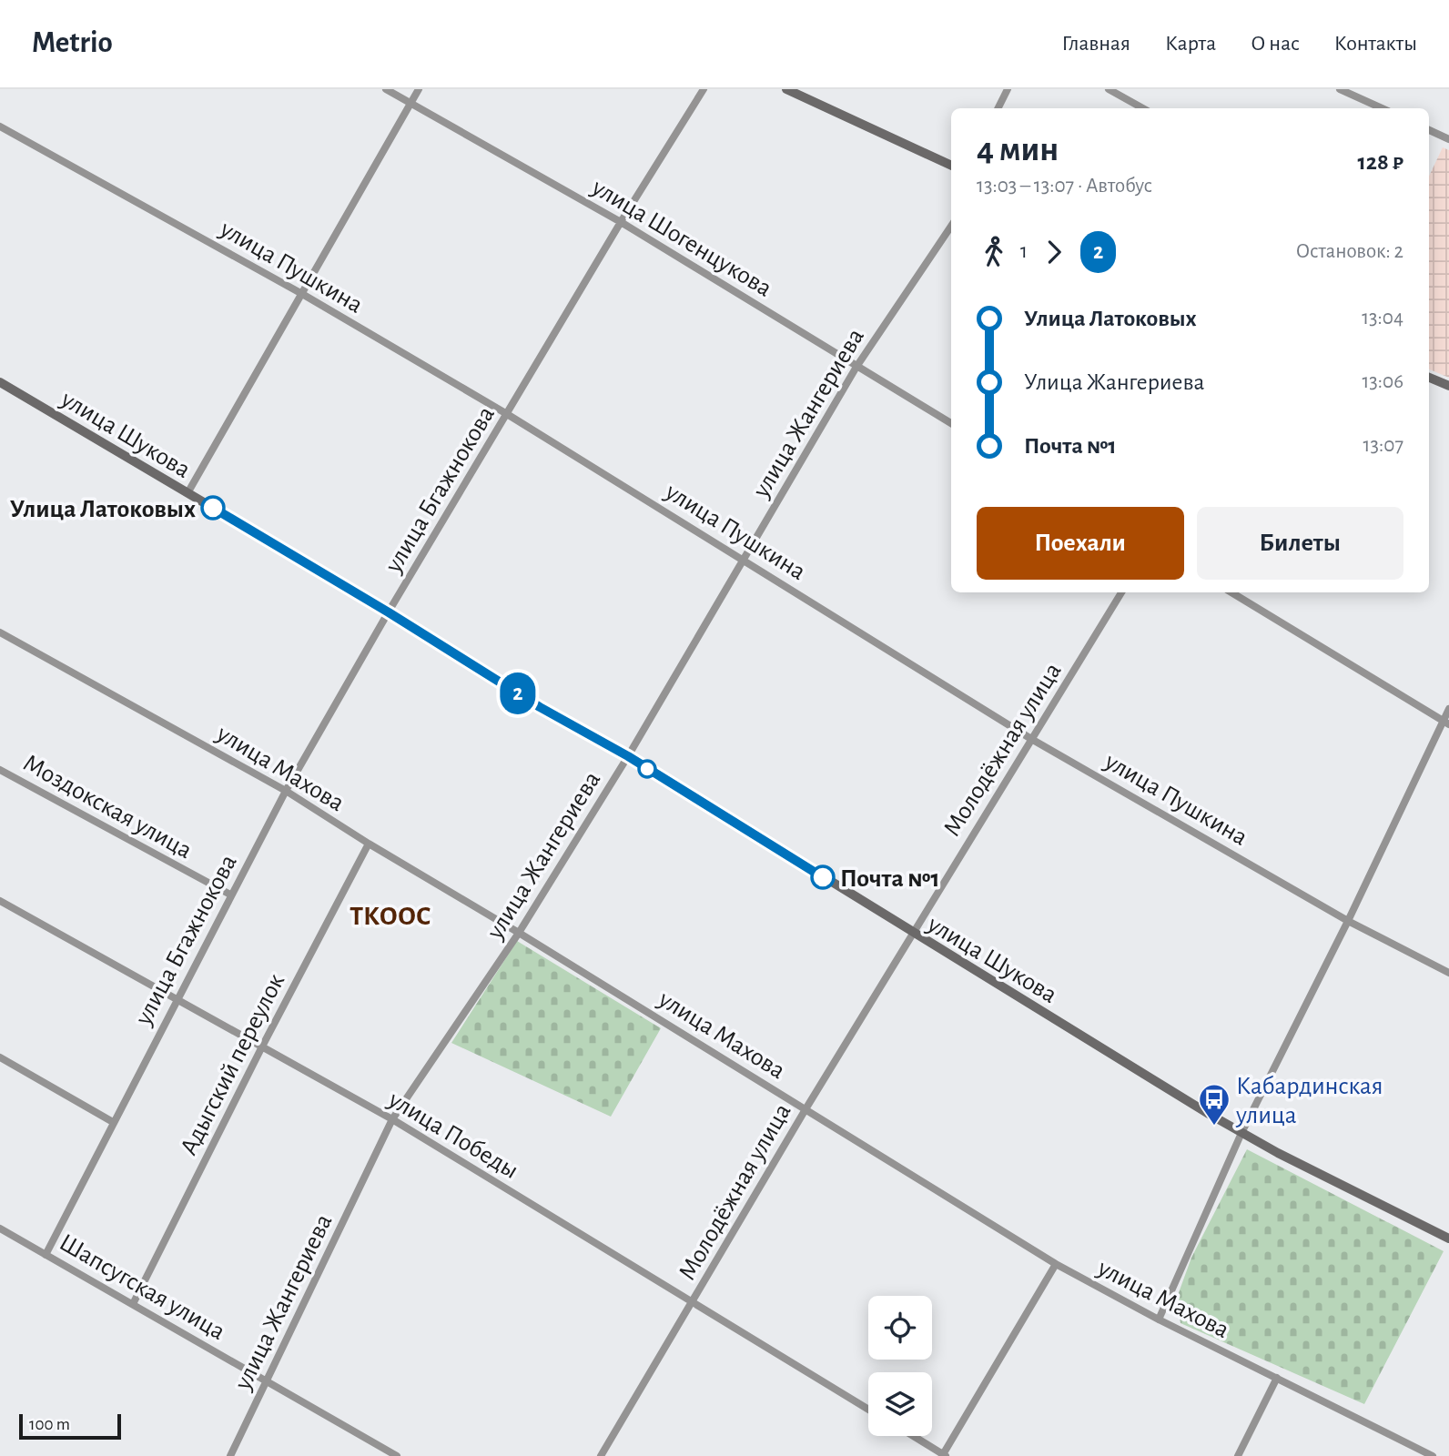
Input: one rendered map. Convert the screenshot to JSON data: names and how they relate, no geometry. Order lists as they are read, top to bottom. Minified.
{"streets":{"main road":["улица Шукова"],"street":["улица Шогенцукова","улица Пушкина","улица Жангериева","улица Бгажнокова","Молодёжная улица","улица Махова","Моздокская улица","Адыгский переулок","улица Победы","Шапсугская улица"]},"crossings":[["улица Шогенцукова","улица Жангериева"],["улица Шогенцукова","улица Бгажнокова"],["улица Пушкина","улица Жангериева"],["улица Пушкина","улица Бгажнокова"],["улица Пушкина","Молодёжная улица"],["улица Жангериева","улица Шукова"],["улица Жангериева","улица Махова"],["улица Жангериева","улица Победы"],["улица Жангериева","Шапсугская улица"],["улица Шукова","улица Бгажнокова"],["улица Шукова","Молодёжная улица"],["улица Бгажнокова","улица Махова"],["улица Бгажнокова","Моздокская улица"],["улица Бгажнокова","улица Победы"],["улица Бгажнокова","Шапсугская улица"],["Молодёжная улица","улица Махова"],["Молодёжная улица","улица Победы"],["улица Махова","Адыгский переулок"],["Адыгский переулок","улица Победы"],["Адыгский переулок","Шапсугская улица"]],"districts":["ТКООС"],"places":{"other":["Улица Латоковых","Почта №1"],"bus stop":["Кабардинская улица"]},"lines":["bus line 2"],"scale_bar":"100 m","page":{"header":"Metrio","nav":["Главная","Карта","О нас","Контакты"],"on_map":"2","heading":["4 мин","13:03 – 13:07 · Автобус","128 ₽"],"legs":["1","2","Остановок: 2"],"list":[{"name":"Улица Латоковых","value":"13:04"},{"name":"Улица Жангериева","value":"13:06"},{"name":"Почта №1","value":"13:07"}],"buttons":["Поехали","Билеты"],"scale":"100 m"}}
